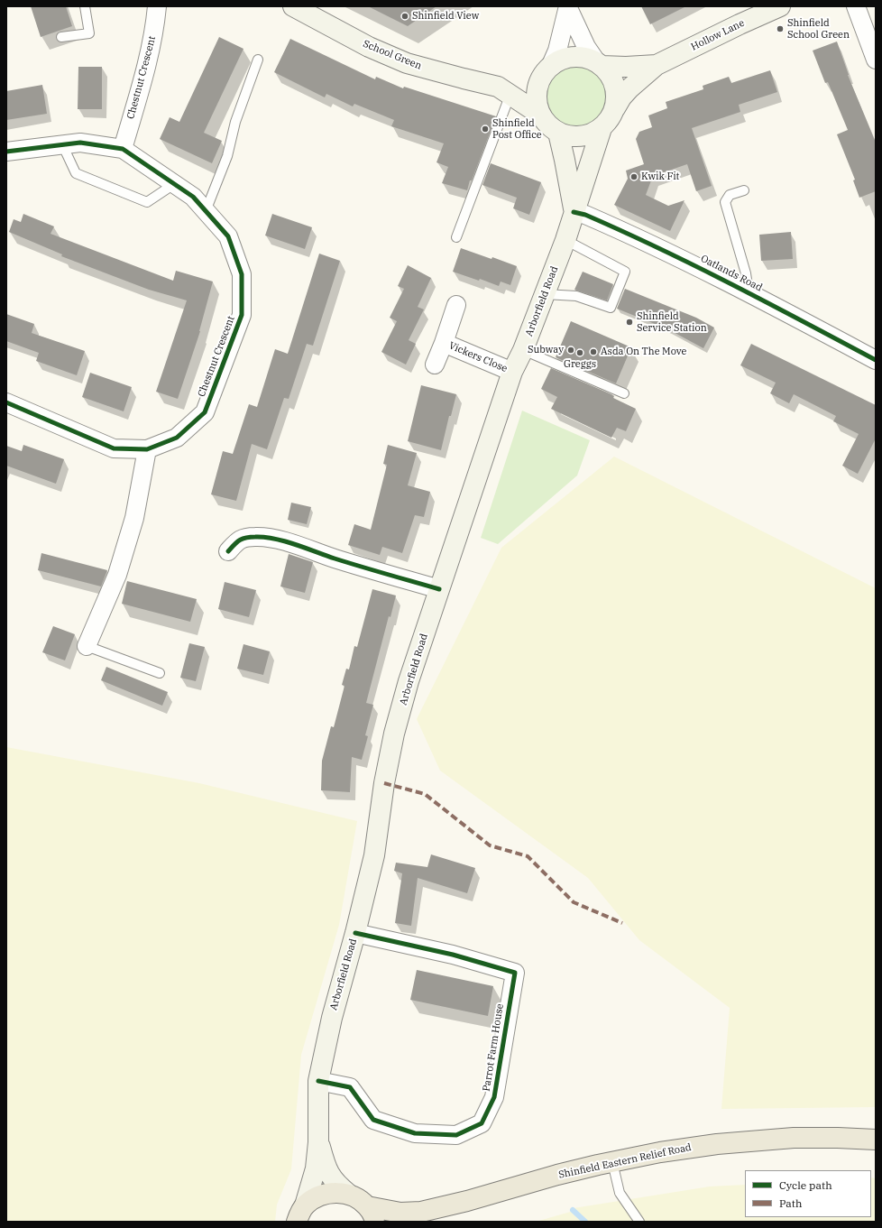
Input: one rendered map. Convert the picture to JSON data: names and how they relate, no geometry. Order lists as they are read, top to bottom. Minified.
{"streets":{"main road":["Hollow Lane","School Green","Arborfield Road","Shinfield Eastern Relief Road"],"street":["Chestnut Crescent","Oatlands Road","Vickers Close","Parrot Farm House"]},"crossings":[["Hollow Lane","School Green"],["Hollow Lane","Arborfield Road"],["School Green","Arborfield Road"],["Oatlands Road","Arborfield Road"],["Arborfield Road","Vickers Close"],["Arborfield Road","Parrot Farm House"]],"places":["Shinfield View","Shinfield School Green","Shinfield Post Office","Kwik Fit","Shinfield Service Station","Subway","Asda On The Move","Greggs"],"legend":["Cycle path","Path"]}
